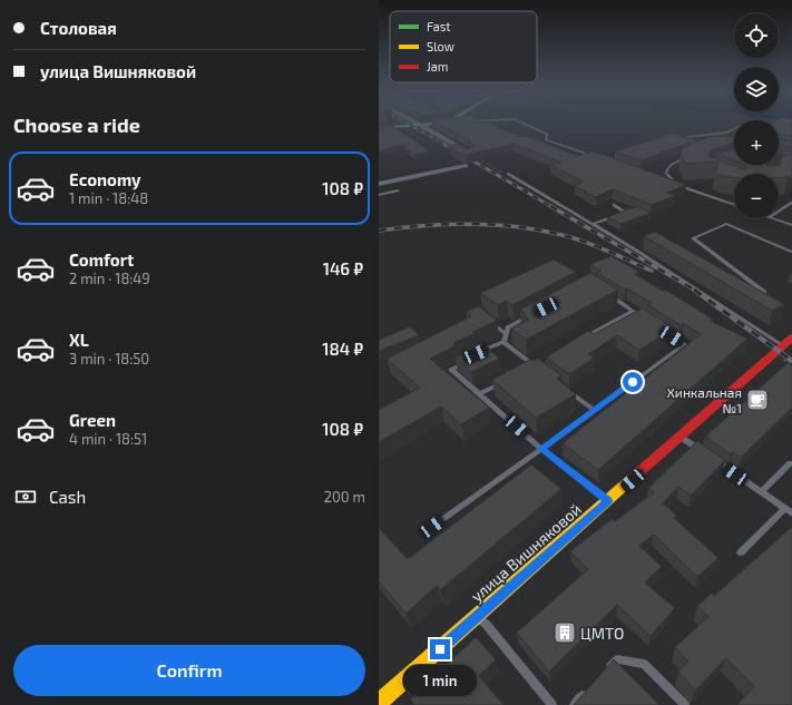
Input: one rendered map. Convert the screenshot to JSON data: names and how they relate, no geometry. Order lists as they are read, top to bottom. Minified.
{"streets":{"street":["улица Вишняковой"]},"places":{"cafe":["Хинкальная №1"],"building":["ЦМТО"]},"legend":["Fast","Slow","Jam"],"page":{"banner":["Столовая","улица Вишняковой"],"map_buttons":["+","−"],"heading":"Choose a ride","list":[{"name":"Economy","note":"1 min · 18:48","value":"108 ₽"},{"name":"Comfort","note":"2 min · 18:49","value":"146 ₽"},{"name":"XL","note":"3 min · 18:50","value":"184 ₽"},{"name":"Green","note":"4 min · 18:51","value":"108 ₽"}],"pay":["Cash","200 m"],"buttons":"Confirm","bubble":"1 min"}}
